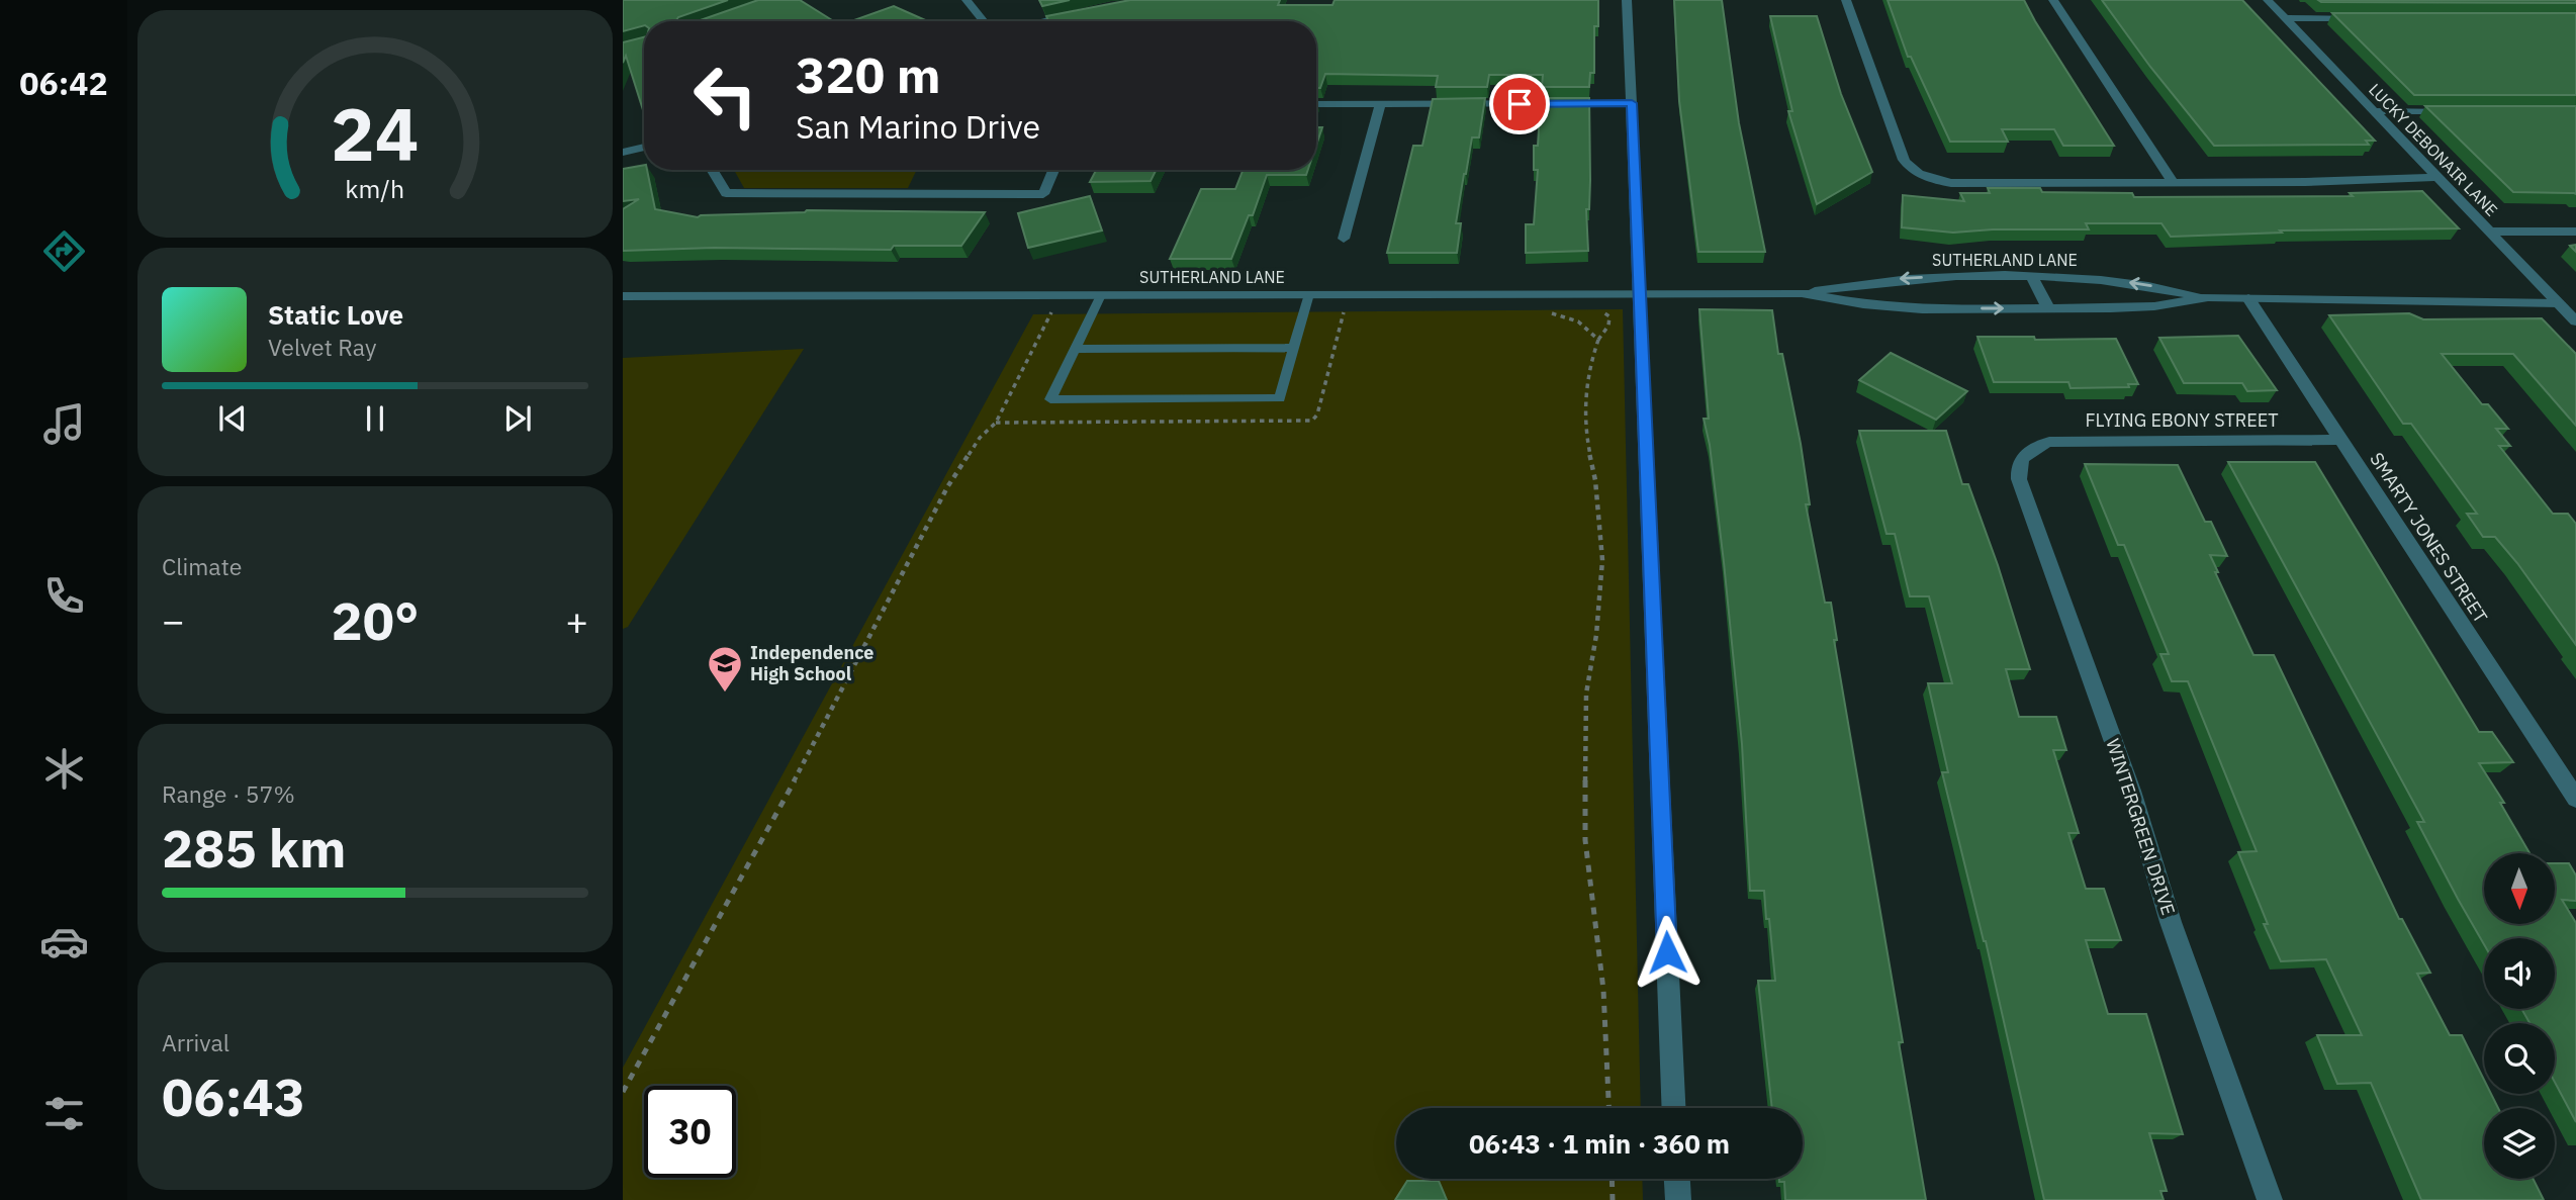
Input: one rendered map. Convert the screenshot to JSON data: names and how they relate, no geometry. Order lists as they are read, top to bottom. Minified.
{"streets":{"street":["LUCKY DEBONAIR LANE","SUTHERLAND LANE","FLYING EBONY STREET","SMARTY JONES STREET","WINTERGREEN DRIVE"]},"crossings":[["LUCKY DEBONAIR LANE","SUTHERLAND LANE"],["SUTHERLAND LANE","SMARTY JONES STREET"],["FLYING EBONY STREET","SMARTY JONES STREET"],["FLYING EBONY STREET","WINTERGREEN DRIVE"]],"places":{"school or university":["Independence High School"]},"north":"bottom","page":{"tabs":"06:42","turn":["320 m","San Marino Drive"],"song":["Static Love","Velvet Ray"],"tile":["Climate",["Range · 57%","285 km"],["Arrival","06:43"]],"heat":["−","20°","+"],"limit":"30","trip":"06:43 · 1 min · 360 m","gauge":["24","km/h"]}}
